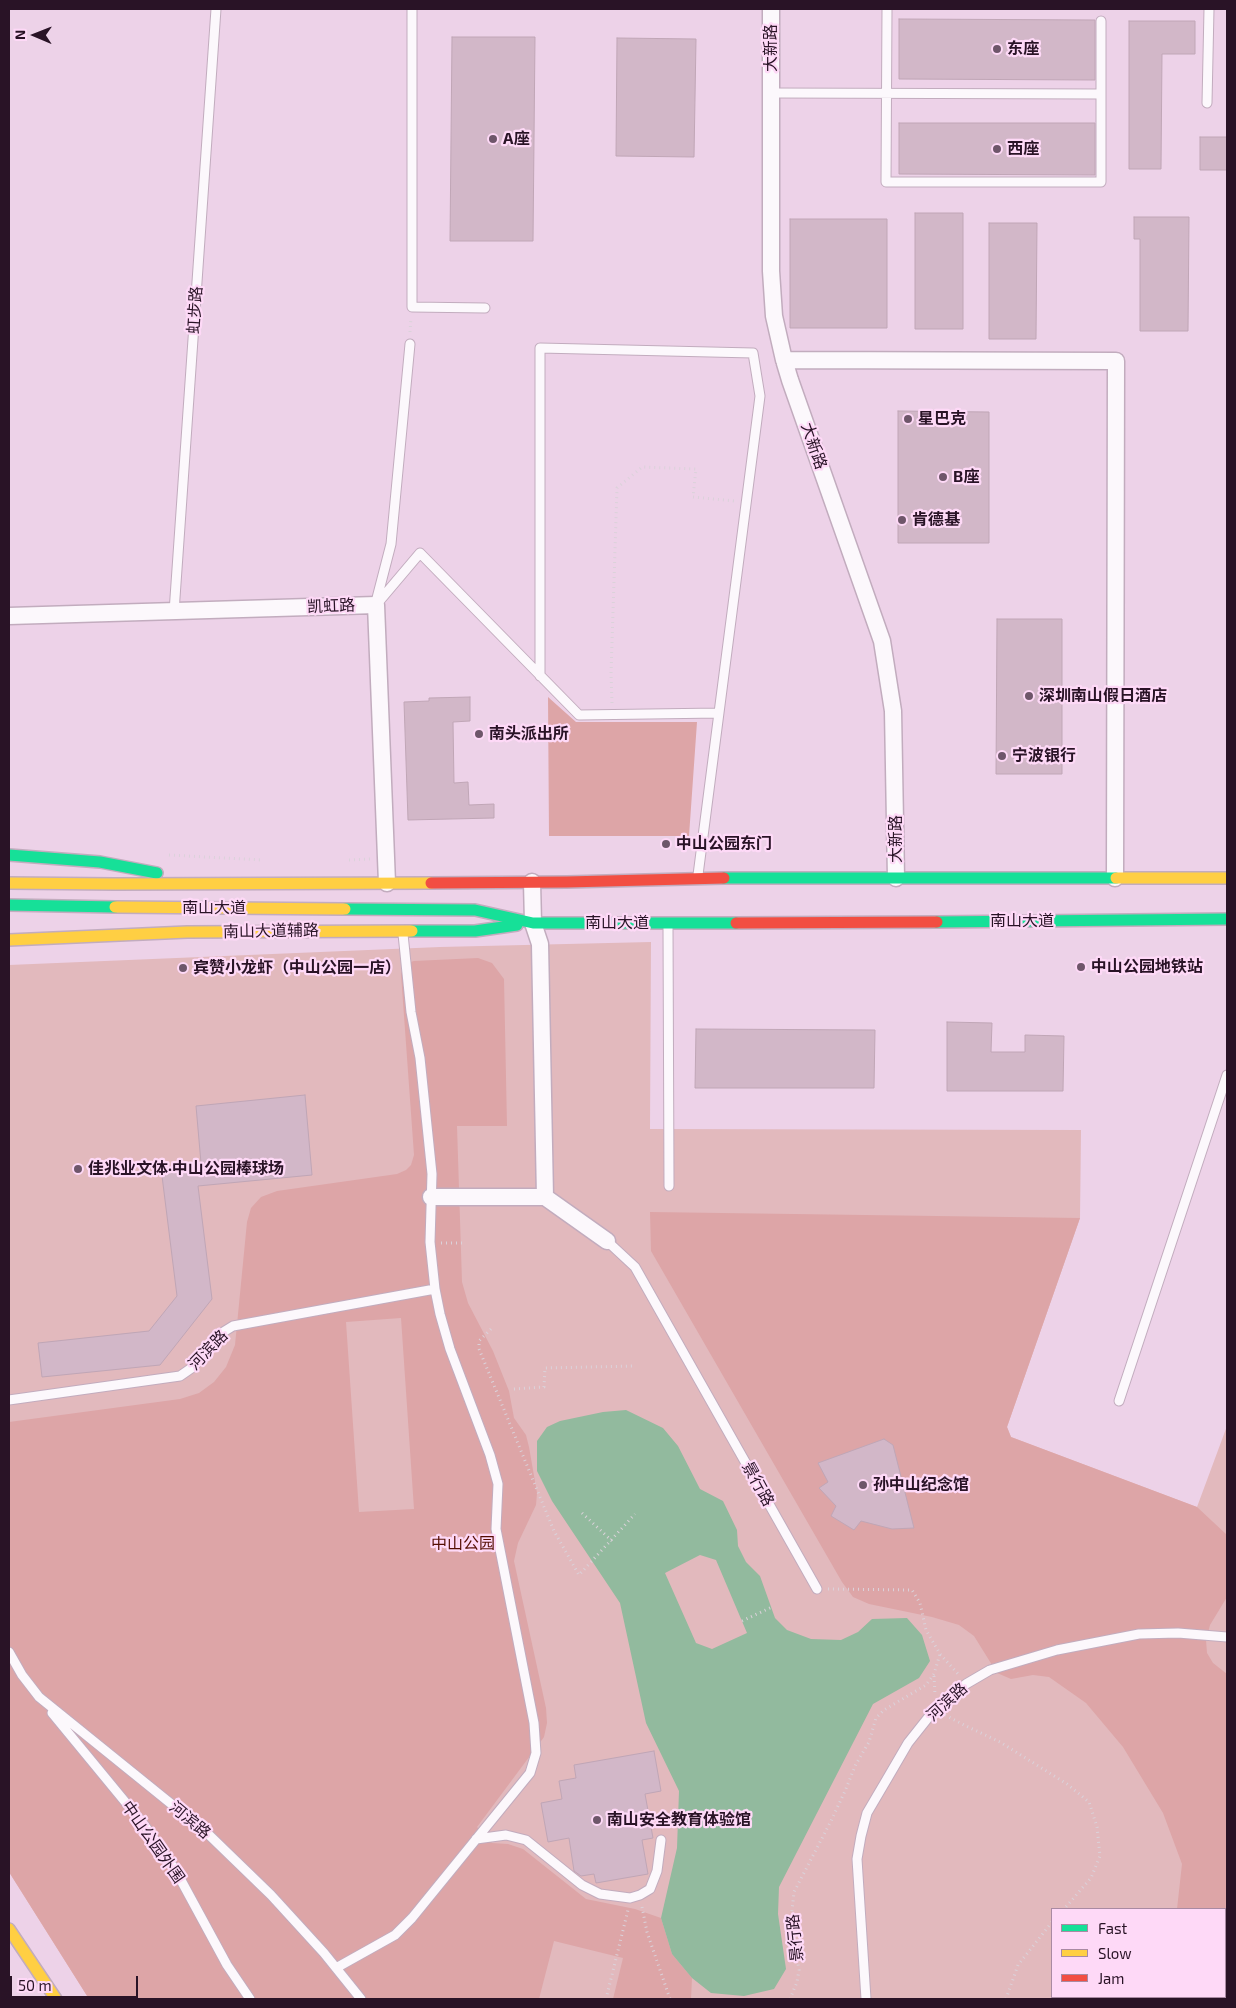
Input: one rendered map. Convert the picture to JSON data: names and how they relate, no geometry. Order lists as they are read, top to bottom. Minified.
{"streets":{"main road":["南山大道","南山大道辅路"],"street":["大新路","凯虹路"],"lane":["虹步路","河滨路","景行路","中山公园外围"]},"crossings":[["大新路","南山大道"],["虹步路","凯虹路"],["凯虹路","南山大道"],["南山大道","南山大道辅路"],["河滨路","中山公园外围"]],"parks":["中山公园"],"places":["东座","A座","西座","星巴克","B座","肯德基","深圳南山假日酒店","南头派出所","宁波银行","中山公园东门","中山公园地铁站","宾赞小龙虾（中山公园一店）","佳兆业文体·中山公园棒球场","孙中山纪念馆","南山安全教育体验馆"],"legend":["Fast","Slow","Jam"],"scale_bar":"50 m","north":"left"}
